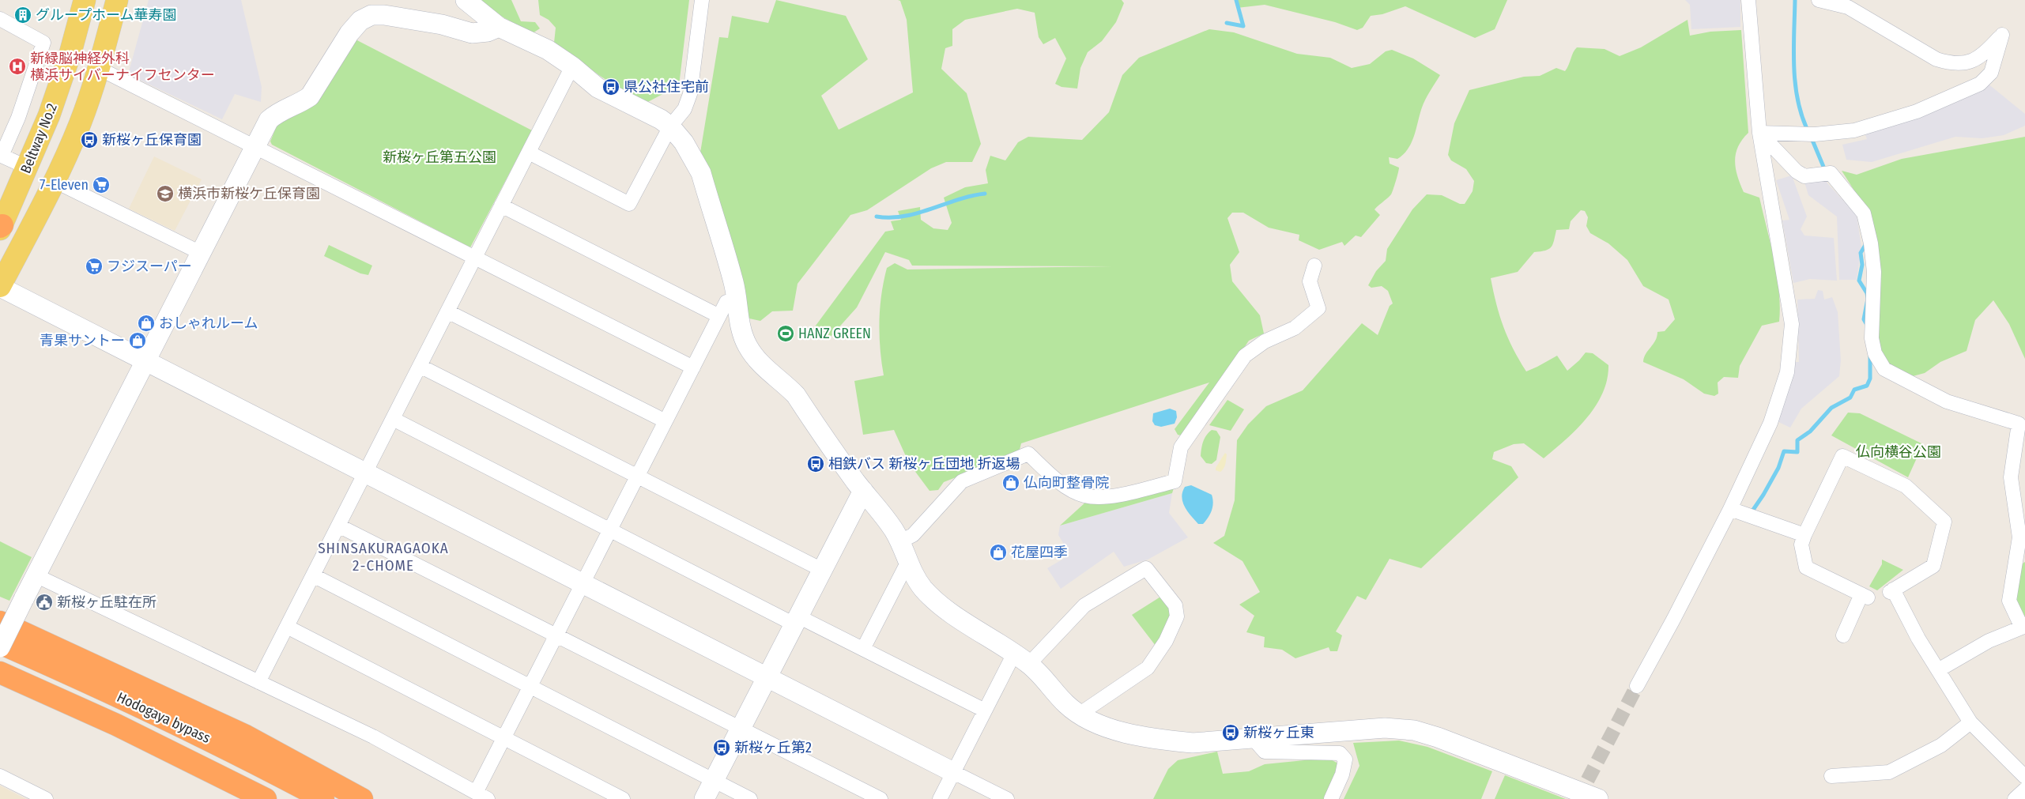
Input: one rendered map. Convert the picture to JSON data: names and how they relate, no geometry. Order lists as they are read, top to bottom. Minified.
{"streets":{"highway":["Hodogaya bypass"],"main road":["Beltway No.2"]},"districts":["SHINSAKURAGAOKA 2-CHOME"],"parks":["新桜ヶ丘第五公園","仏向横谷公園"],"places":{"building":["グループホーム華寿園"],"hospital":["新緑脳神経外科 横浜サイバーナイフセンター"],"bus stop":["県公社住宅前","新桜ヶ丘保育園","相鉄バス 新桜ヶ丘団地 折返場","新桜ヶ丘東","新桜ヶ丘第2"],"supermarket":["7-Eleven","フジスーパー"],"school or university":["横浜市新桜ケ丘保育園"],"shop":["おしゃれルーム","青果サントー","仏向町整骨院","花屋四季"],"sports":["HANZ GREEN"],"public building":["新桜ヶ丘駐在所"]}}
